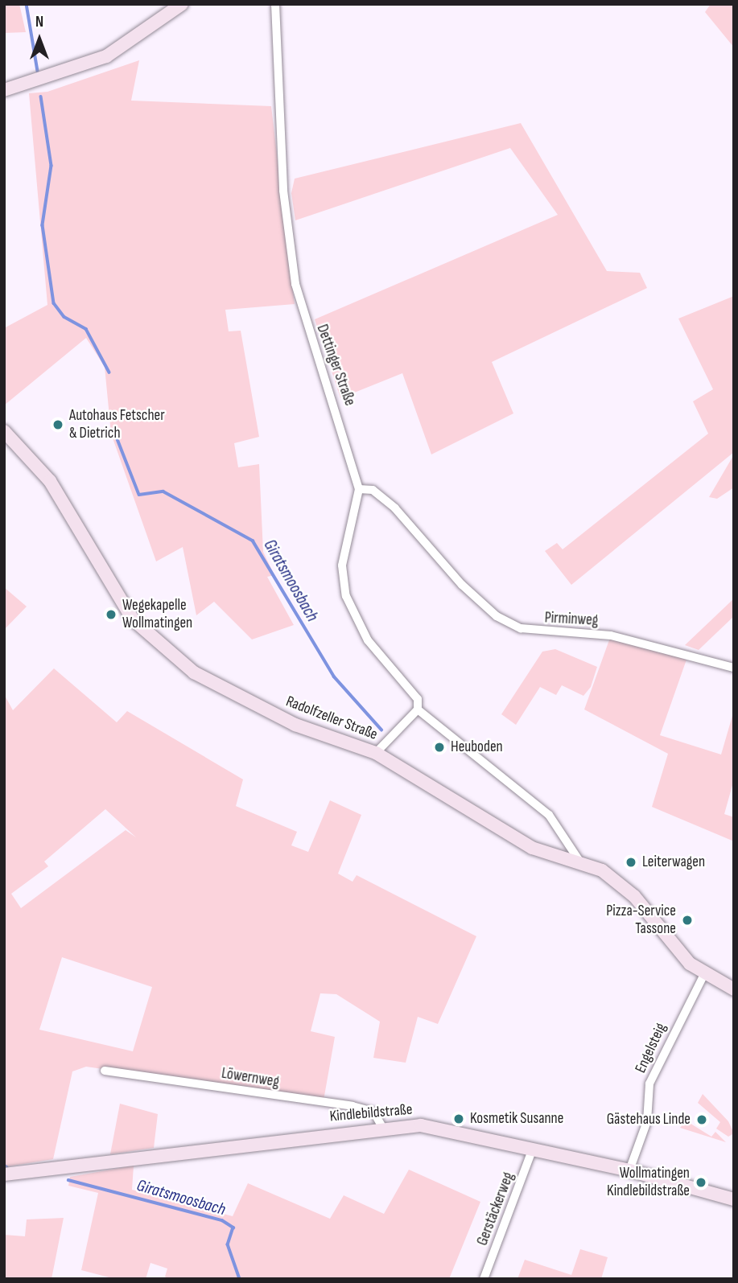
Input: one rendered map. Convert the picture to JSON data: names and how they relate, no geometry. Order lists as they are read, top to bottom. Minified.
{"streets":{"main road":["Radolfzeller Straße","Kindlebildstraße"],"street":["Dettinger Straße","Pirminweg","Engelsteig","Löwernweg","Gerstäckerweg"]},"crossings":[["Dettinger Straße","Pirminweg"],["Dettinger Straße","Radolfzeller Straße"],["Radolfzeller Straße","Engelsteig"],["Engelsteig","Kindlebildstraße"],["Löwernweg","Kindlebildstraße"],["Kindlebildstraße","Gerstäckerweg"]],"water":["Giratsmoosbach"],"places":["Autohaus Fetscher & Dietrich","Wegekapelle Wollmatingen","Heuboden","Leiterwagen","Pizza-Service Tassone","Kosmetik Susanne","Gästehaus Linde","Wollmatingen Kindlebildstraße"],"north":"top"}
